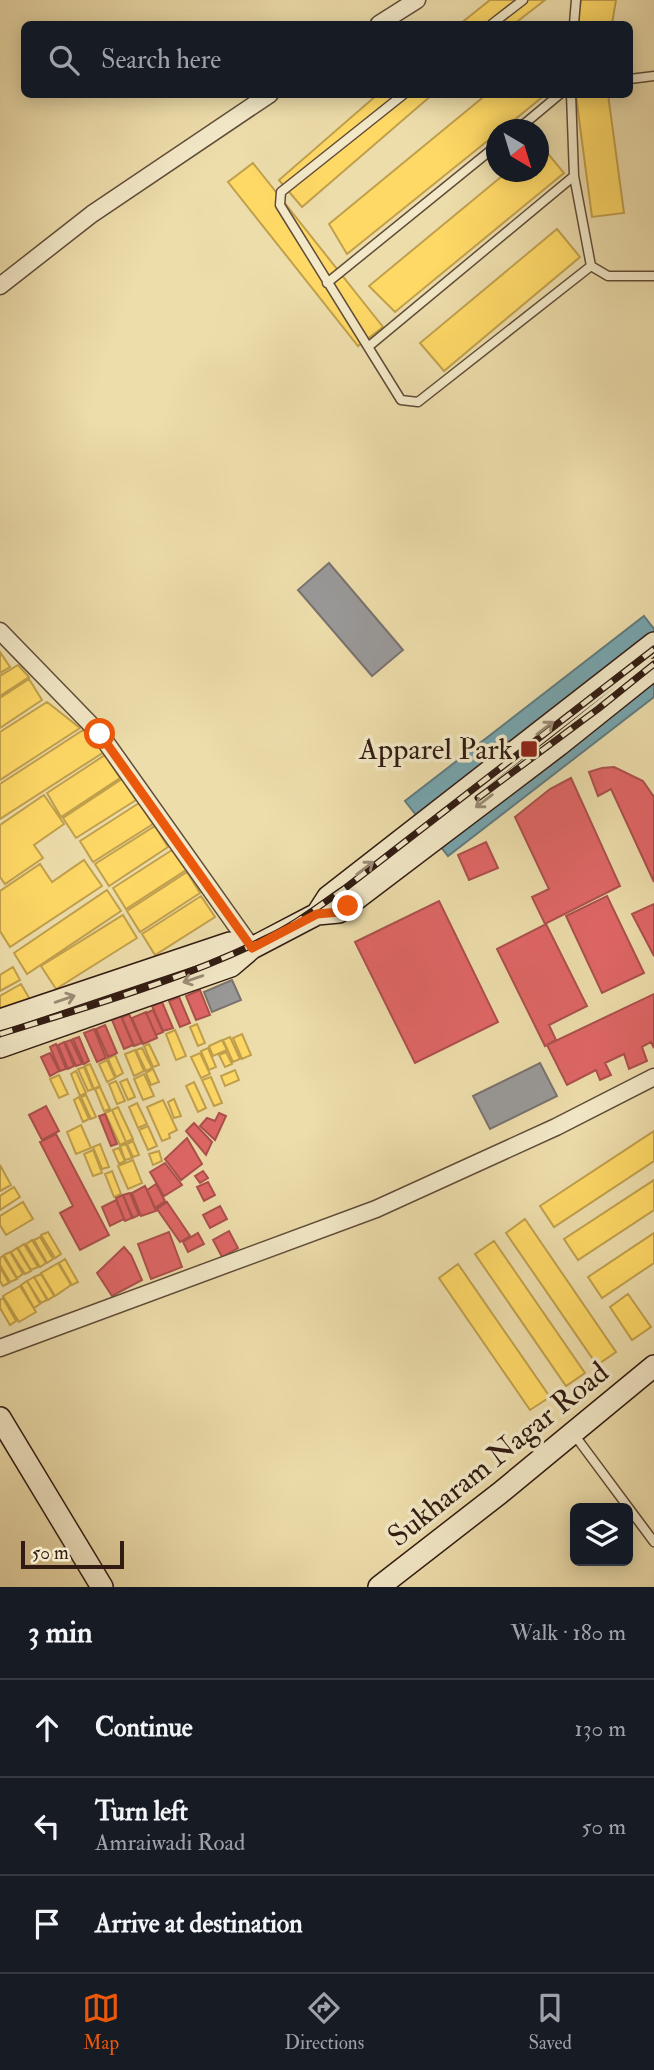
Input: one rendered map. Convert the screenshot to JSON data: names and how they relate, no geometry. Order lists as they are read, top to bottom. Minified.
{"streets":{"main road":["Sukharam Nagar Road"]},"places":{"transit":["Apparel Park"]},"scale_bar":"50 m","north":"bottom right","page":{"search":"Search here","scale":"50 m","heading":["3 min","Walk · 180 m"],"list":[["Continue","130 m"],["Turn left","Amraiwadi Road","50 m"],"Arrive at destination"],"nav":["Map","Directions","Saved"]}}
